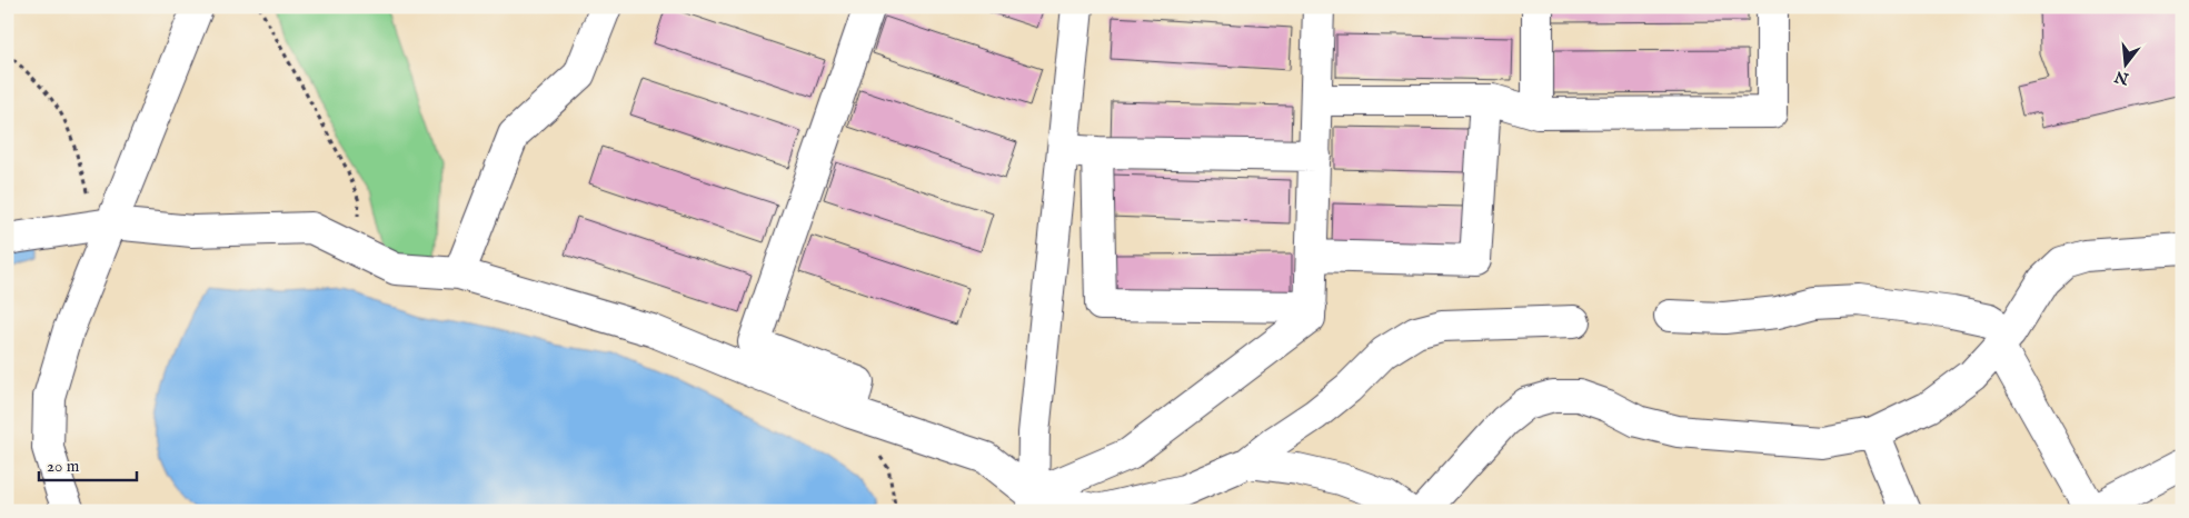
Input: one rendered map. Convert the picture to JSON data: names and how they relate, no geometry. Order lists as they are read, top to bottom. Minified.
{"scale_bar":"20 m","north":"bottom"}
